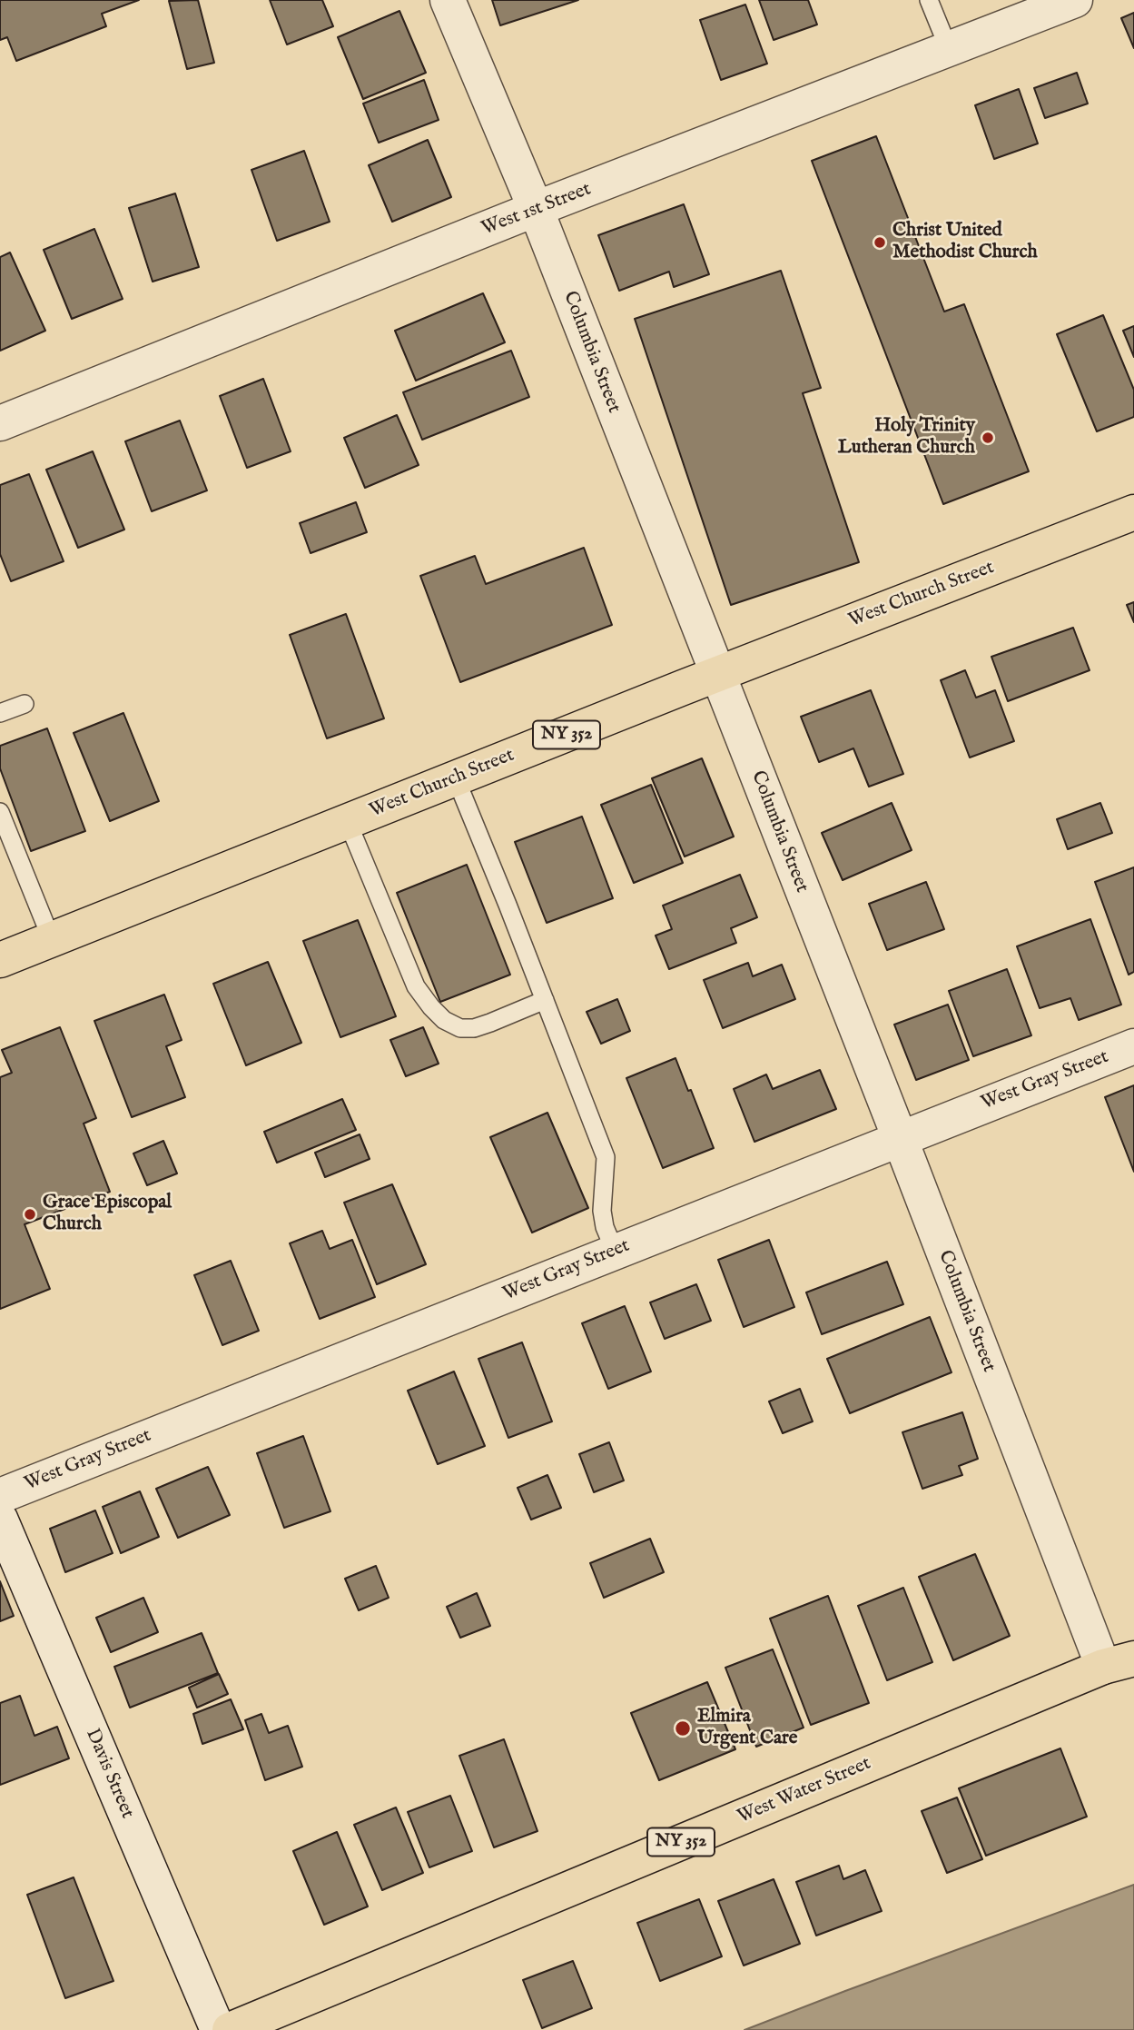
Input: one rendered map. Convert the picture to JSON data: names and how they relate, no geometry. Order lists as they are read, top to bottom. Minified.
{"streets":{"main road":["West Church Street","NY 352","West Water Street"],"street":["West 1st Street","Columbia Street","West Gray Street","Davis Street"]},"crossings":[["West 1st Street","Columbia Street"],["Columbia Street","West Church Street"],["Columbia Street","West Gray Street"],["Columbia Street","West Water Street"]],"places":["Christ United Methodist Church","Holy Trinity Lutheran Church","Grace Episcopal Church","Elmira Urgent Care"]}
